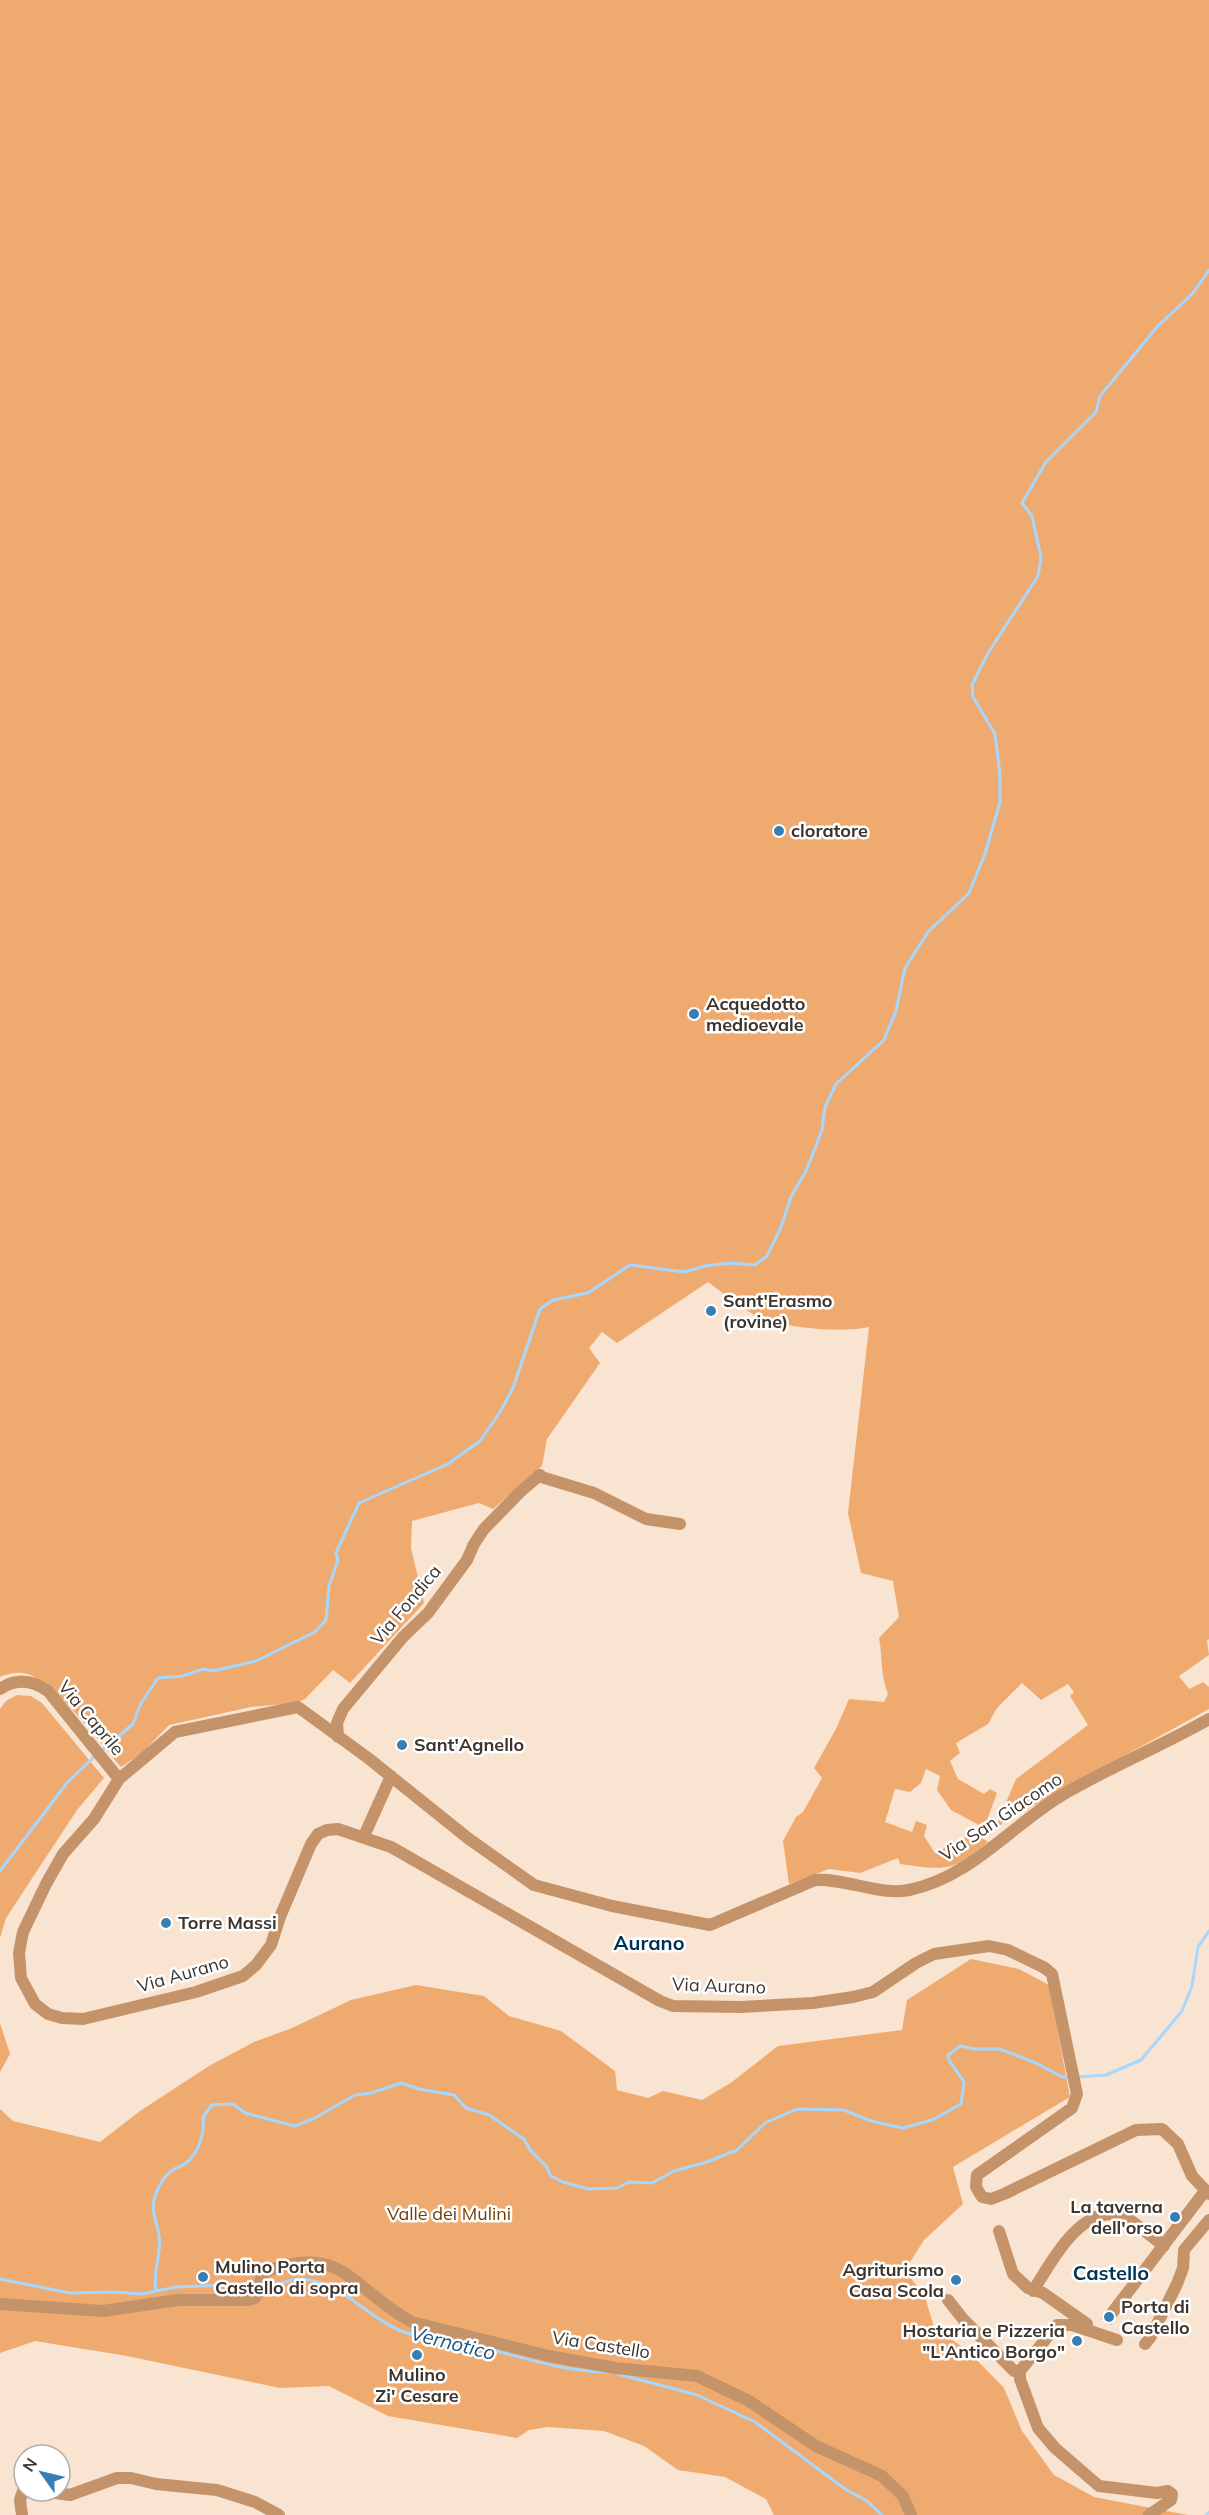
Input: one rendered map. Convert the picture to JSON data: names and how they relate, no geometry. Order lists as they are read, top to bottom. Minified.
{"streets":{"street":["Via Fondica","Via Caprile","Via San Giacomo","Via Aurano","Via Castello"]},"crossings":[["Via Caprile","Via Aurano"]],"districts":["Aurano","Castello"],"water":["Vernotico"],"parks":["Valle dei Mulini"],"places":["cloratore","Acquedotto medioevale","Sant'Erasmo (rovine)","Sant'Agnello","Torre Massi","La taverna dell'orso","Mulino Porta Castello di sopra","Agriturismo Casa Scola","Porta di Castello","Hostaria e Pizzeria \"L'Antico Borgo\"","Mulino Zi' Cesare"],"north":"top left"}
